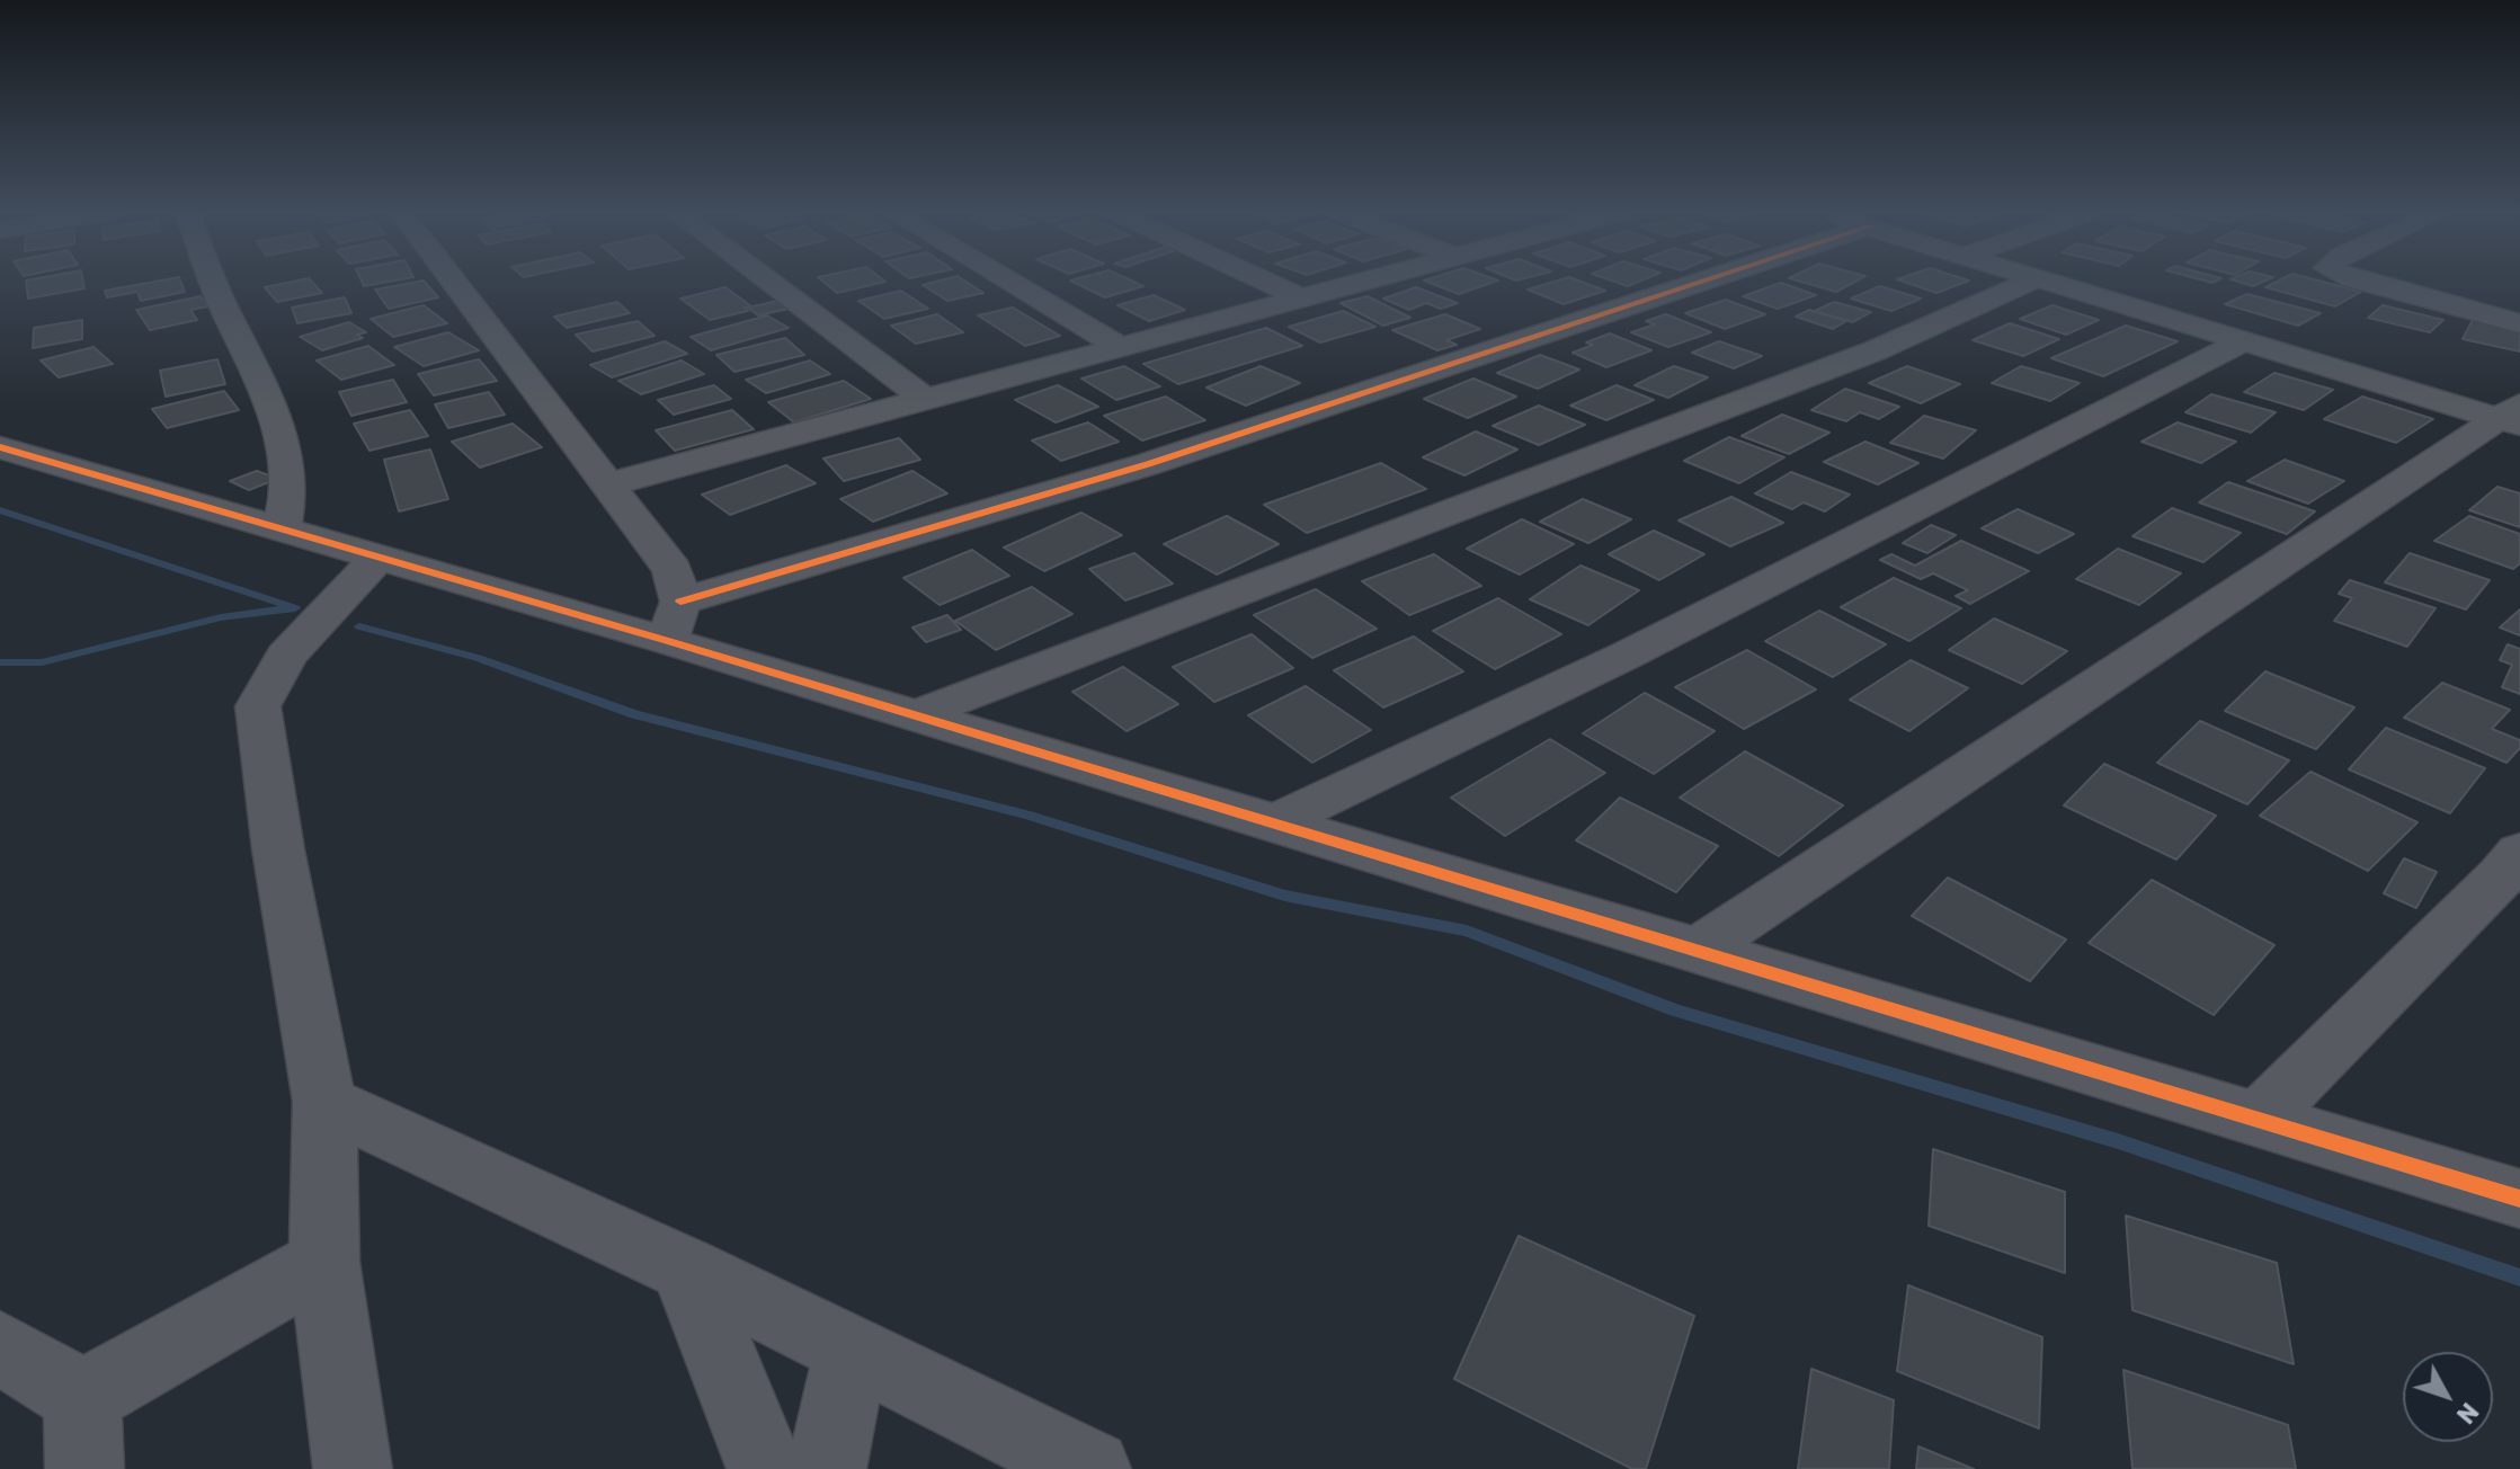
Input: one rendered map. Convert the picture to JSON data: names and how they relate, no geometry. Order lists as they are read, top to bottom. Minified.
{"north":"bottom right"}
